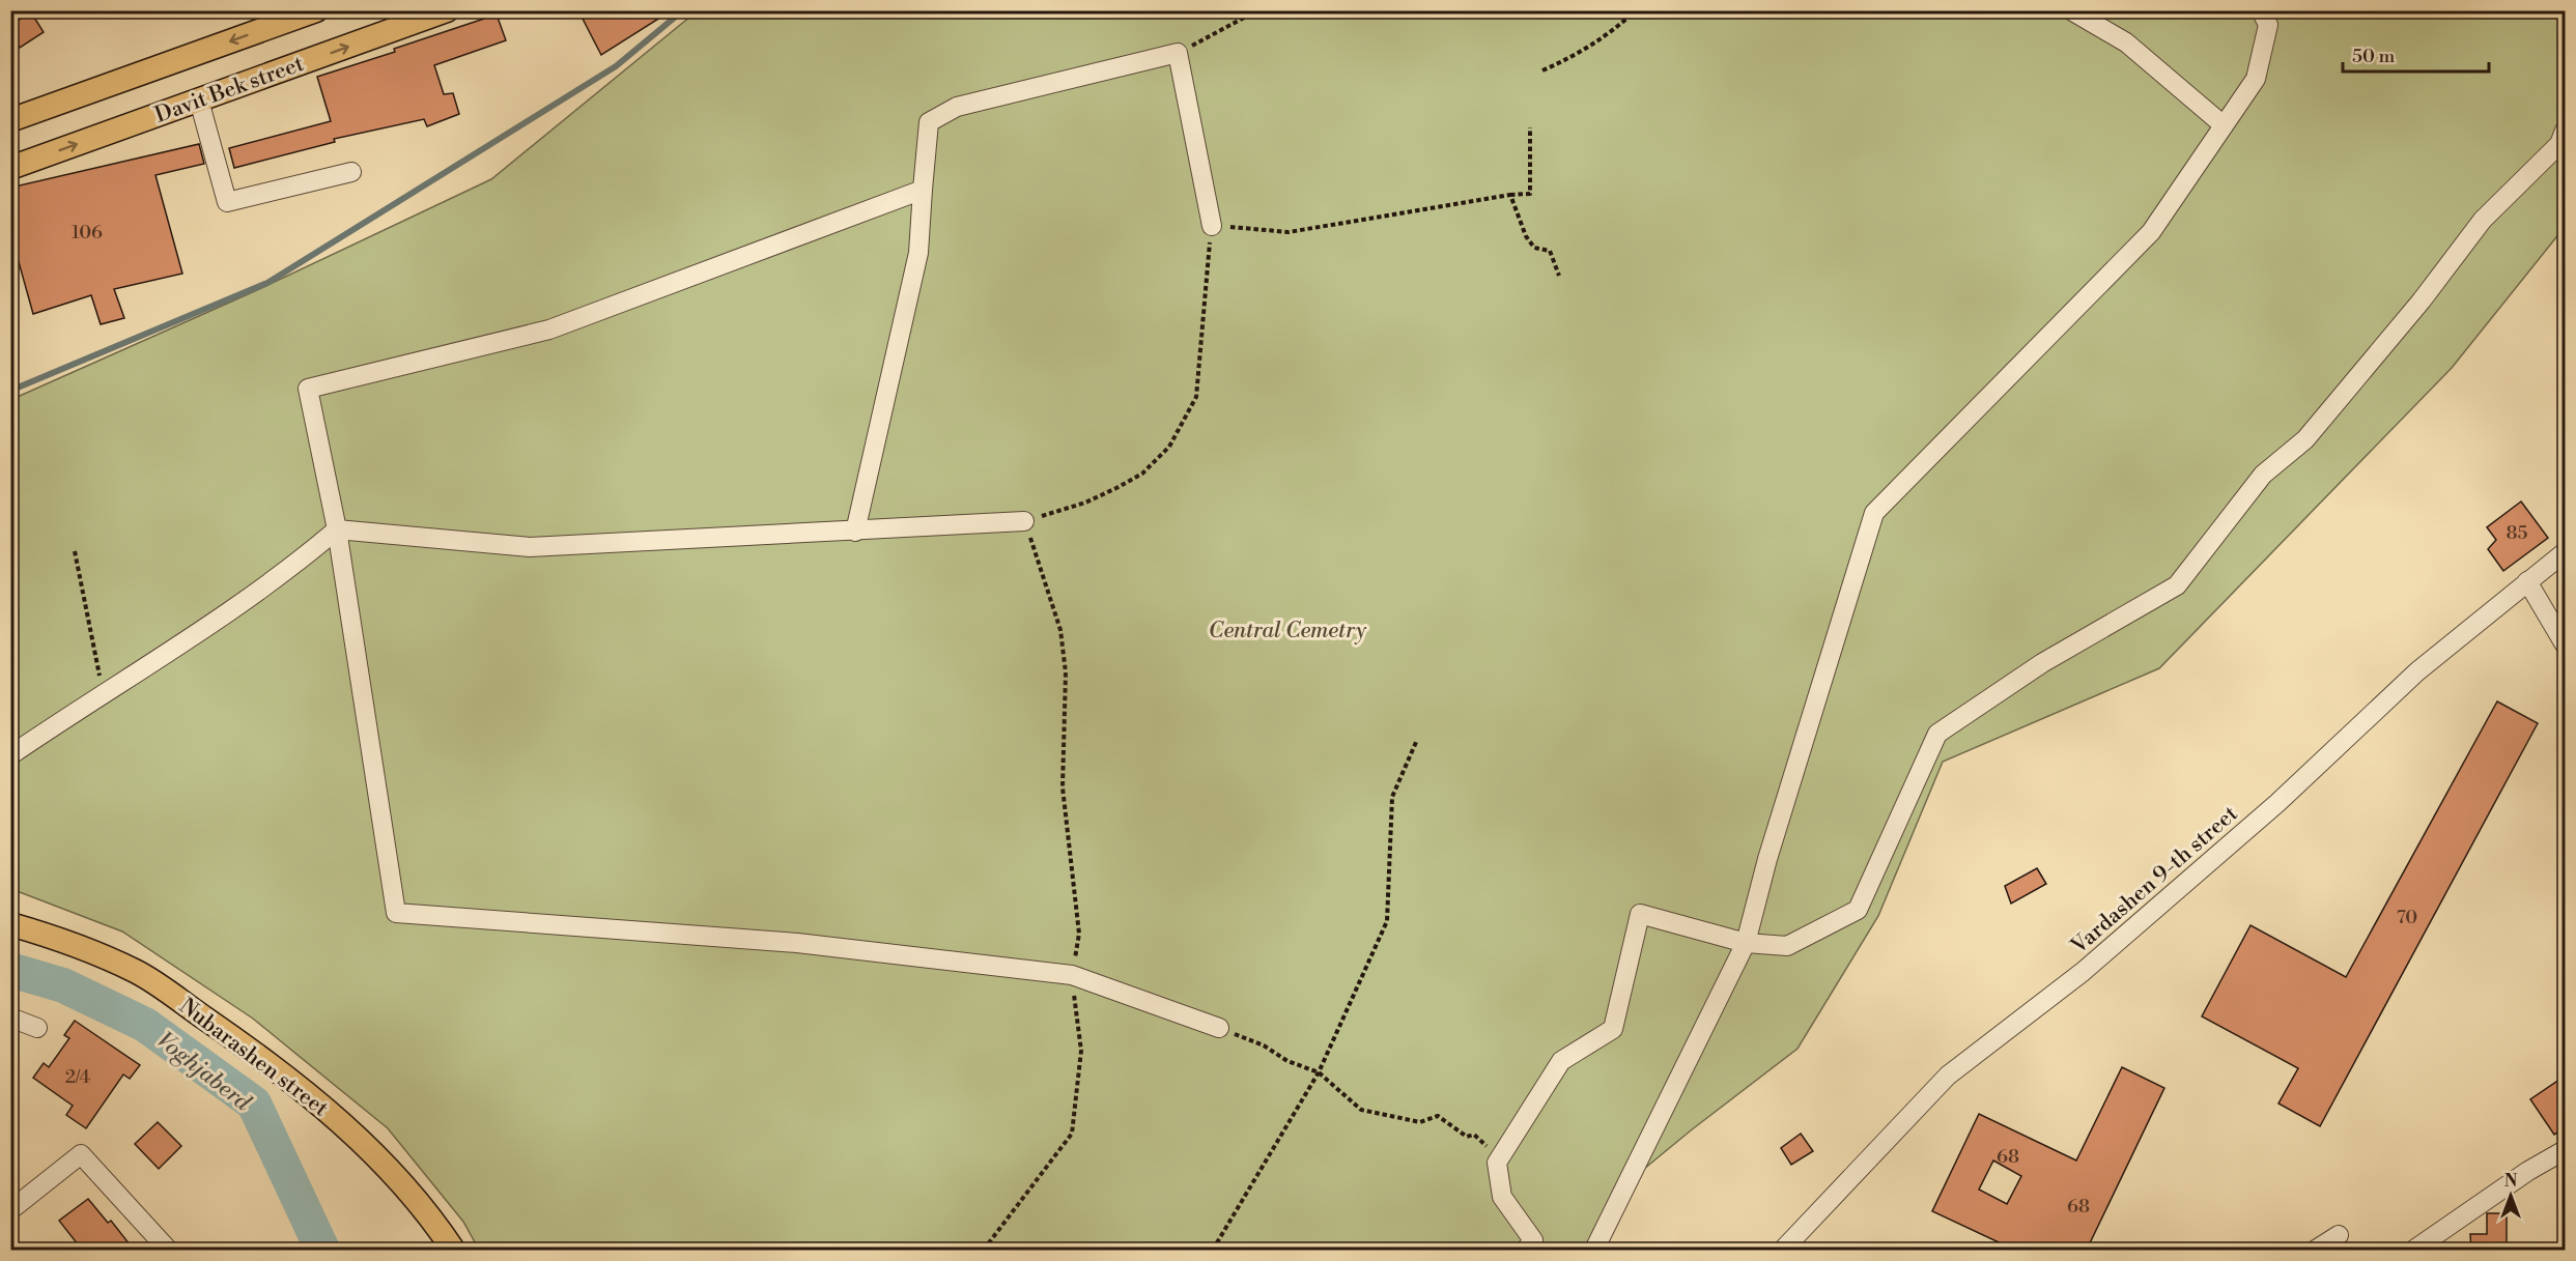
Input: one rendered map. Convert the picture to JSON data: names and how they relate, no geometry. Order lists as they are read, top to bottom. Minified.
{"streets":{"main road":["Davit Bek street","Nubarashen street"],"street":["Vardashen 9-th street"]},"water":["Voghjaberd"],"parks":["Central Cemetry"],"house_numbers":["106","85","70","2/4","68","68"],"scale_bar":"50 m","north":"top"}
